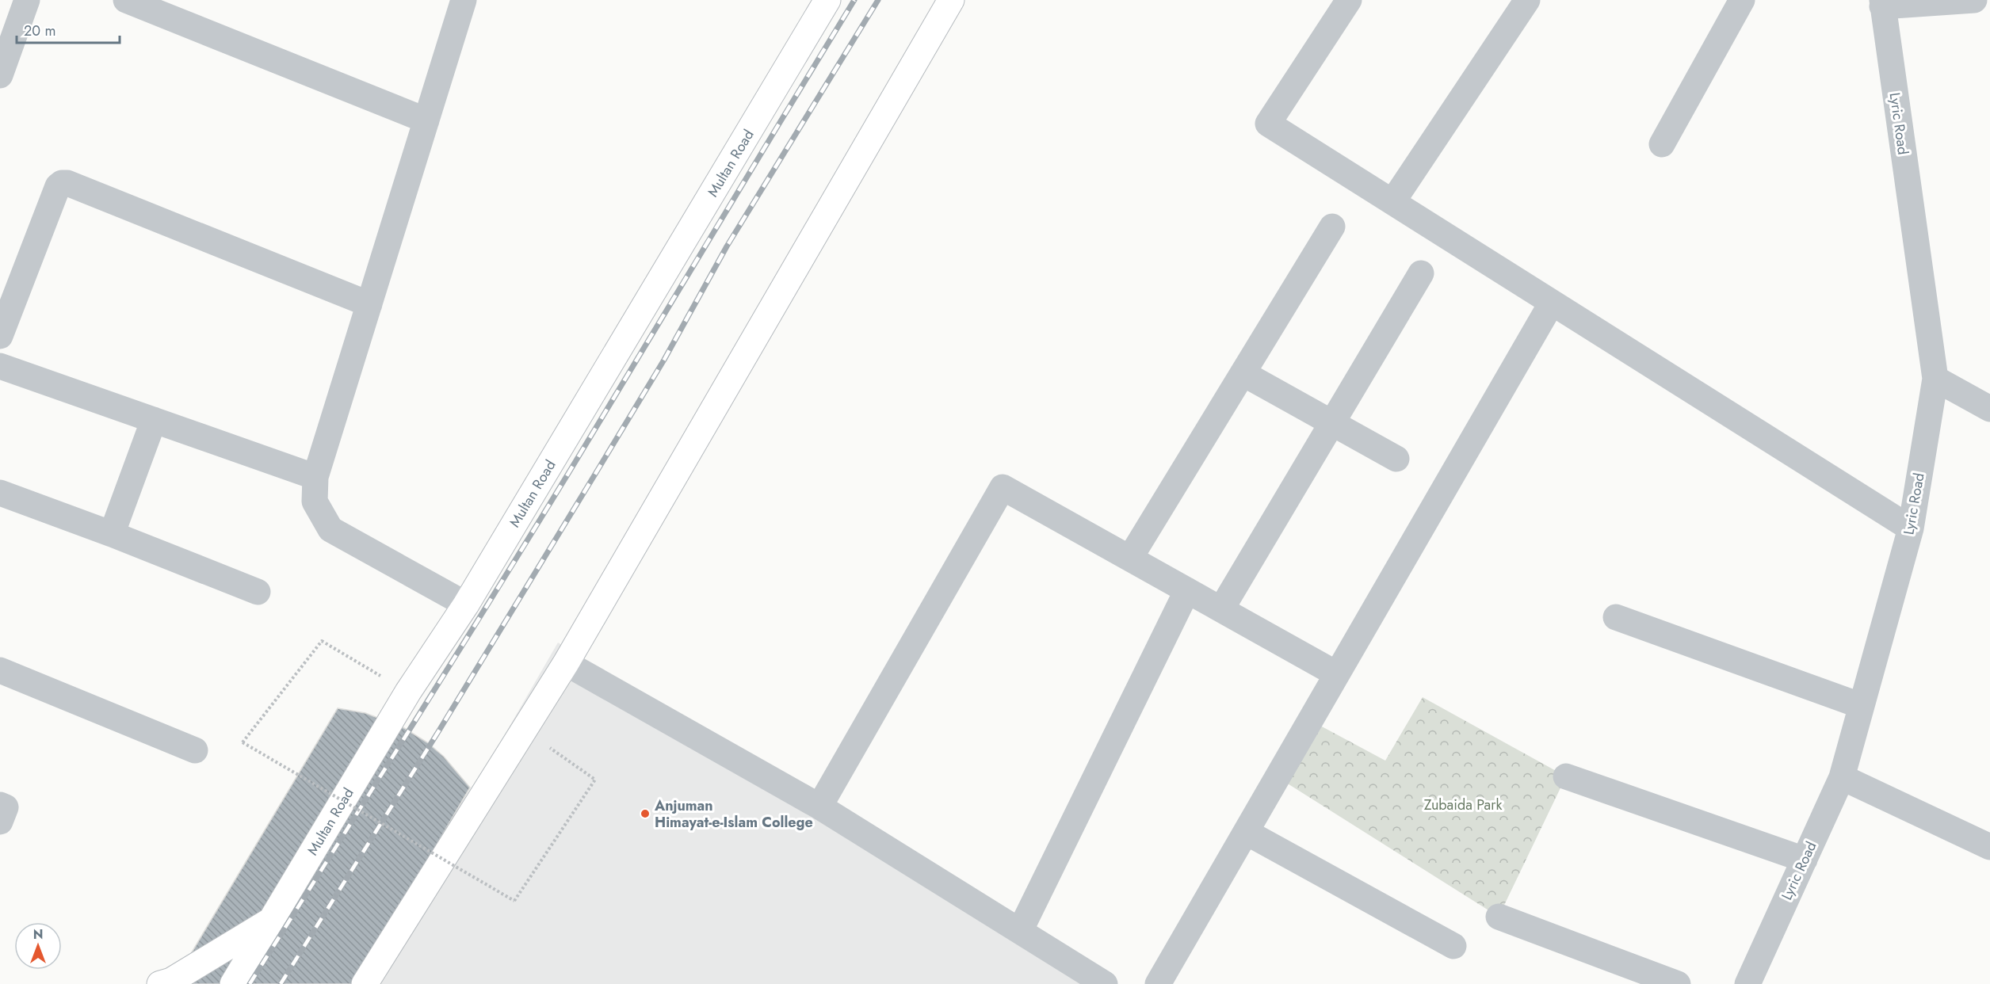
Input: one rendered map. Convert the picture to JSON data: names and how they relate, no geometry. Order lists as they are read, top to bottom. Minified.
{"streets":{"main road":["Multan Road"],"street":["Lyric Road"]},"parks":["Zubaida Park"],"places":["Anjuman Himayat-e-Islam College"],"scale_bar":"20 m","north":"top"}
